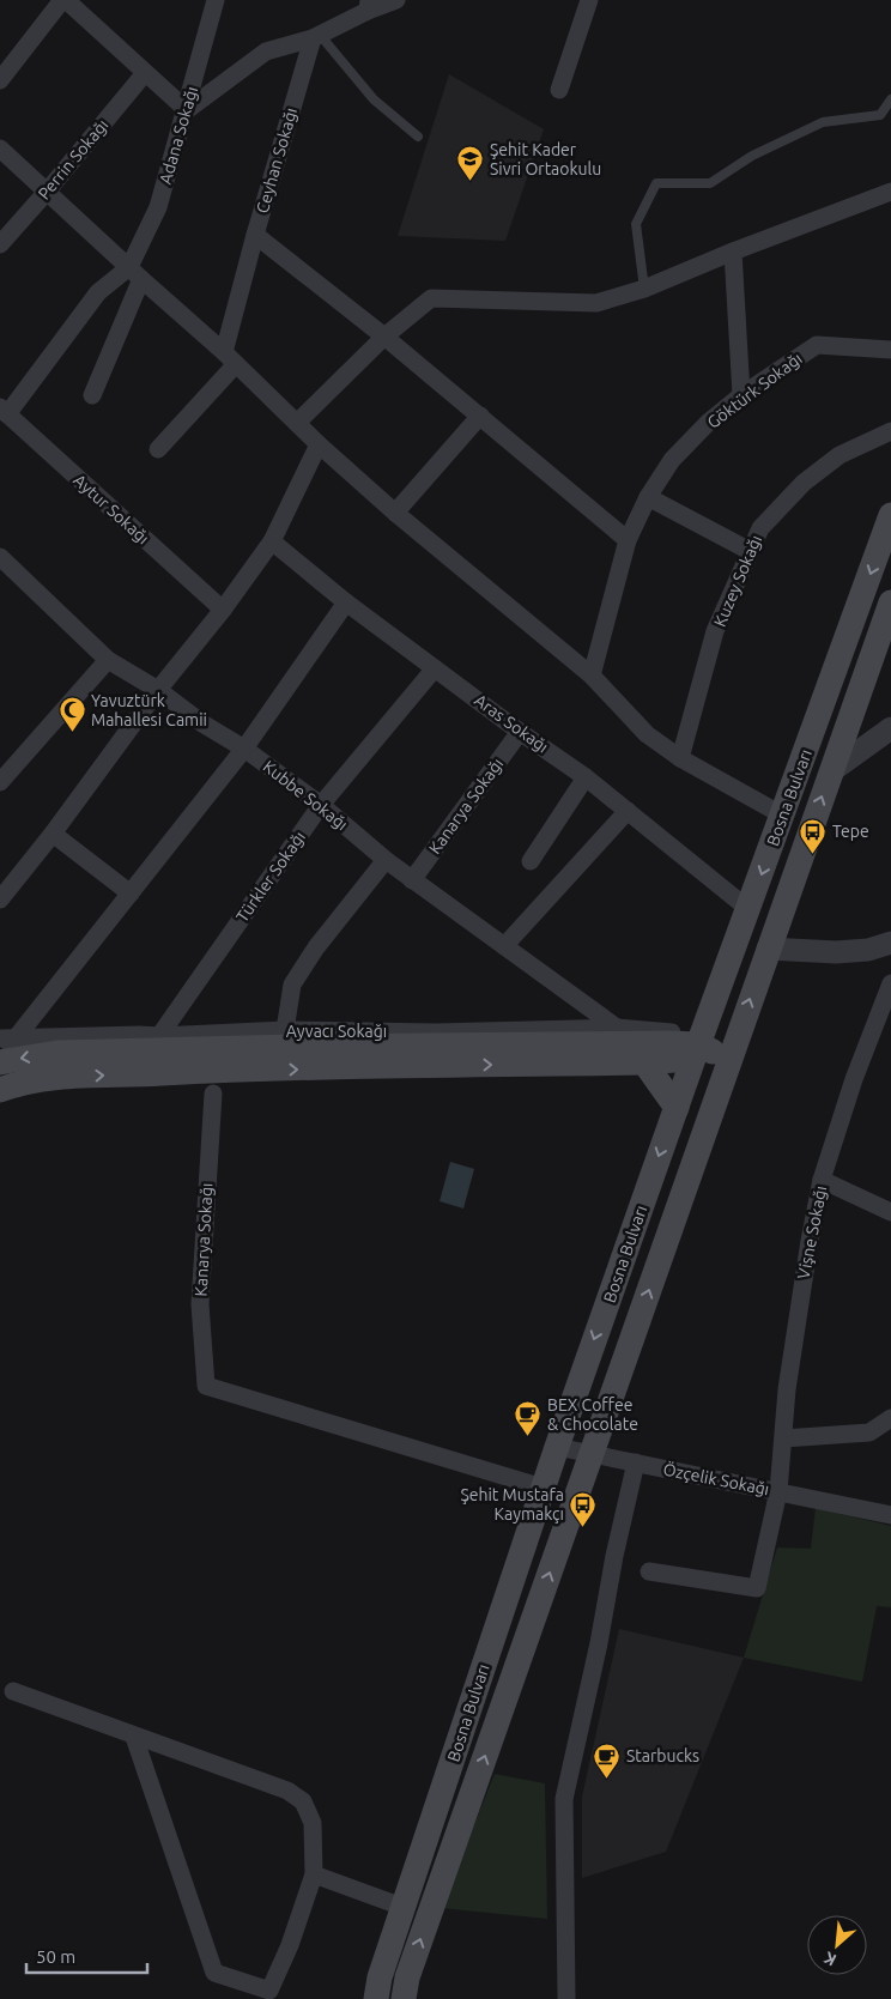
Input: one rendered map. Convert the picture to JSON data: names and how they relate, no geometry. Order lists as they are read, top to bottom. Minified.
{"streets":{"main road":["Bosna Bulvarı"],"street":["Adana Sokağı","Perrin Sokağı","Ceyhan Sokağı","Göktürk Sokağı","Aytur Sokağı","Kuzey Sokağı","Aras Sokağı","Kubbe Sokağı","Kanarya Sokağı","Türkler Sokağı","Ayvacı Sokağı","Vişne Sokağı","Özçelik Sokağı"]},"crossings":[["Aras Sokağı","Bosna Bulvarı"],["Aras Sokağı","Kanarya Sokağı"],["Aras Sokağı","Türkler Sokağı"],["Kubbe Sokağı","Kanarya Sokağı"],["Kubbe Sokağı","Türkler Sokağı"],["Kubbe Sokağı","Ayvacı Sokağı"],["Bosna Bulvarı","Kanarya Sokağı"],["Bosna Bulvarı","Özçelik Sokağı"],["Türkler Sokağı","Ayvacı Sokağı"],["Vişne Sokağı","Özçelik Sokağı"]],"places":{"school or university":["Şehit Kader Sivri Ortaokulu"],"mosque":["Yavuztürk Mahallesi Camii"],"bus stop":["Tepe","Şehit Mustafa Kaymakçı"],"cafe":["BEX Coffee & Chocolate","Starbucks"]},"scale_bar":"50 m","north":"bottom left"}
